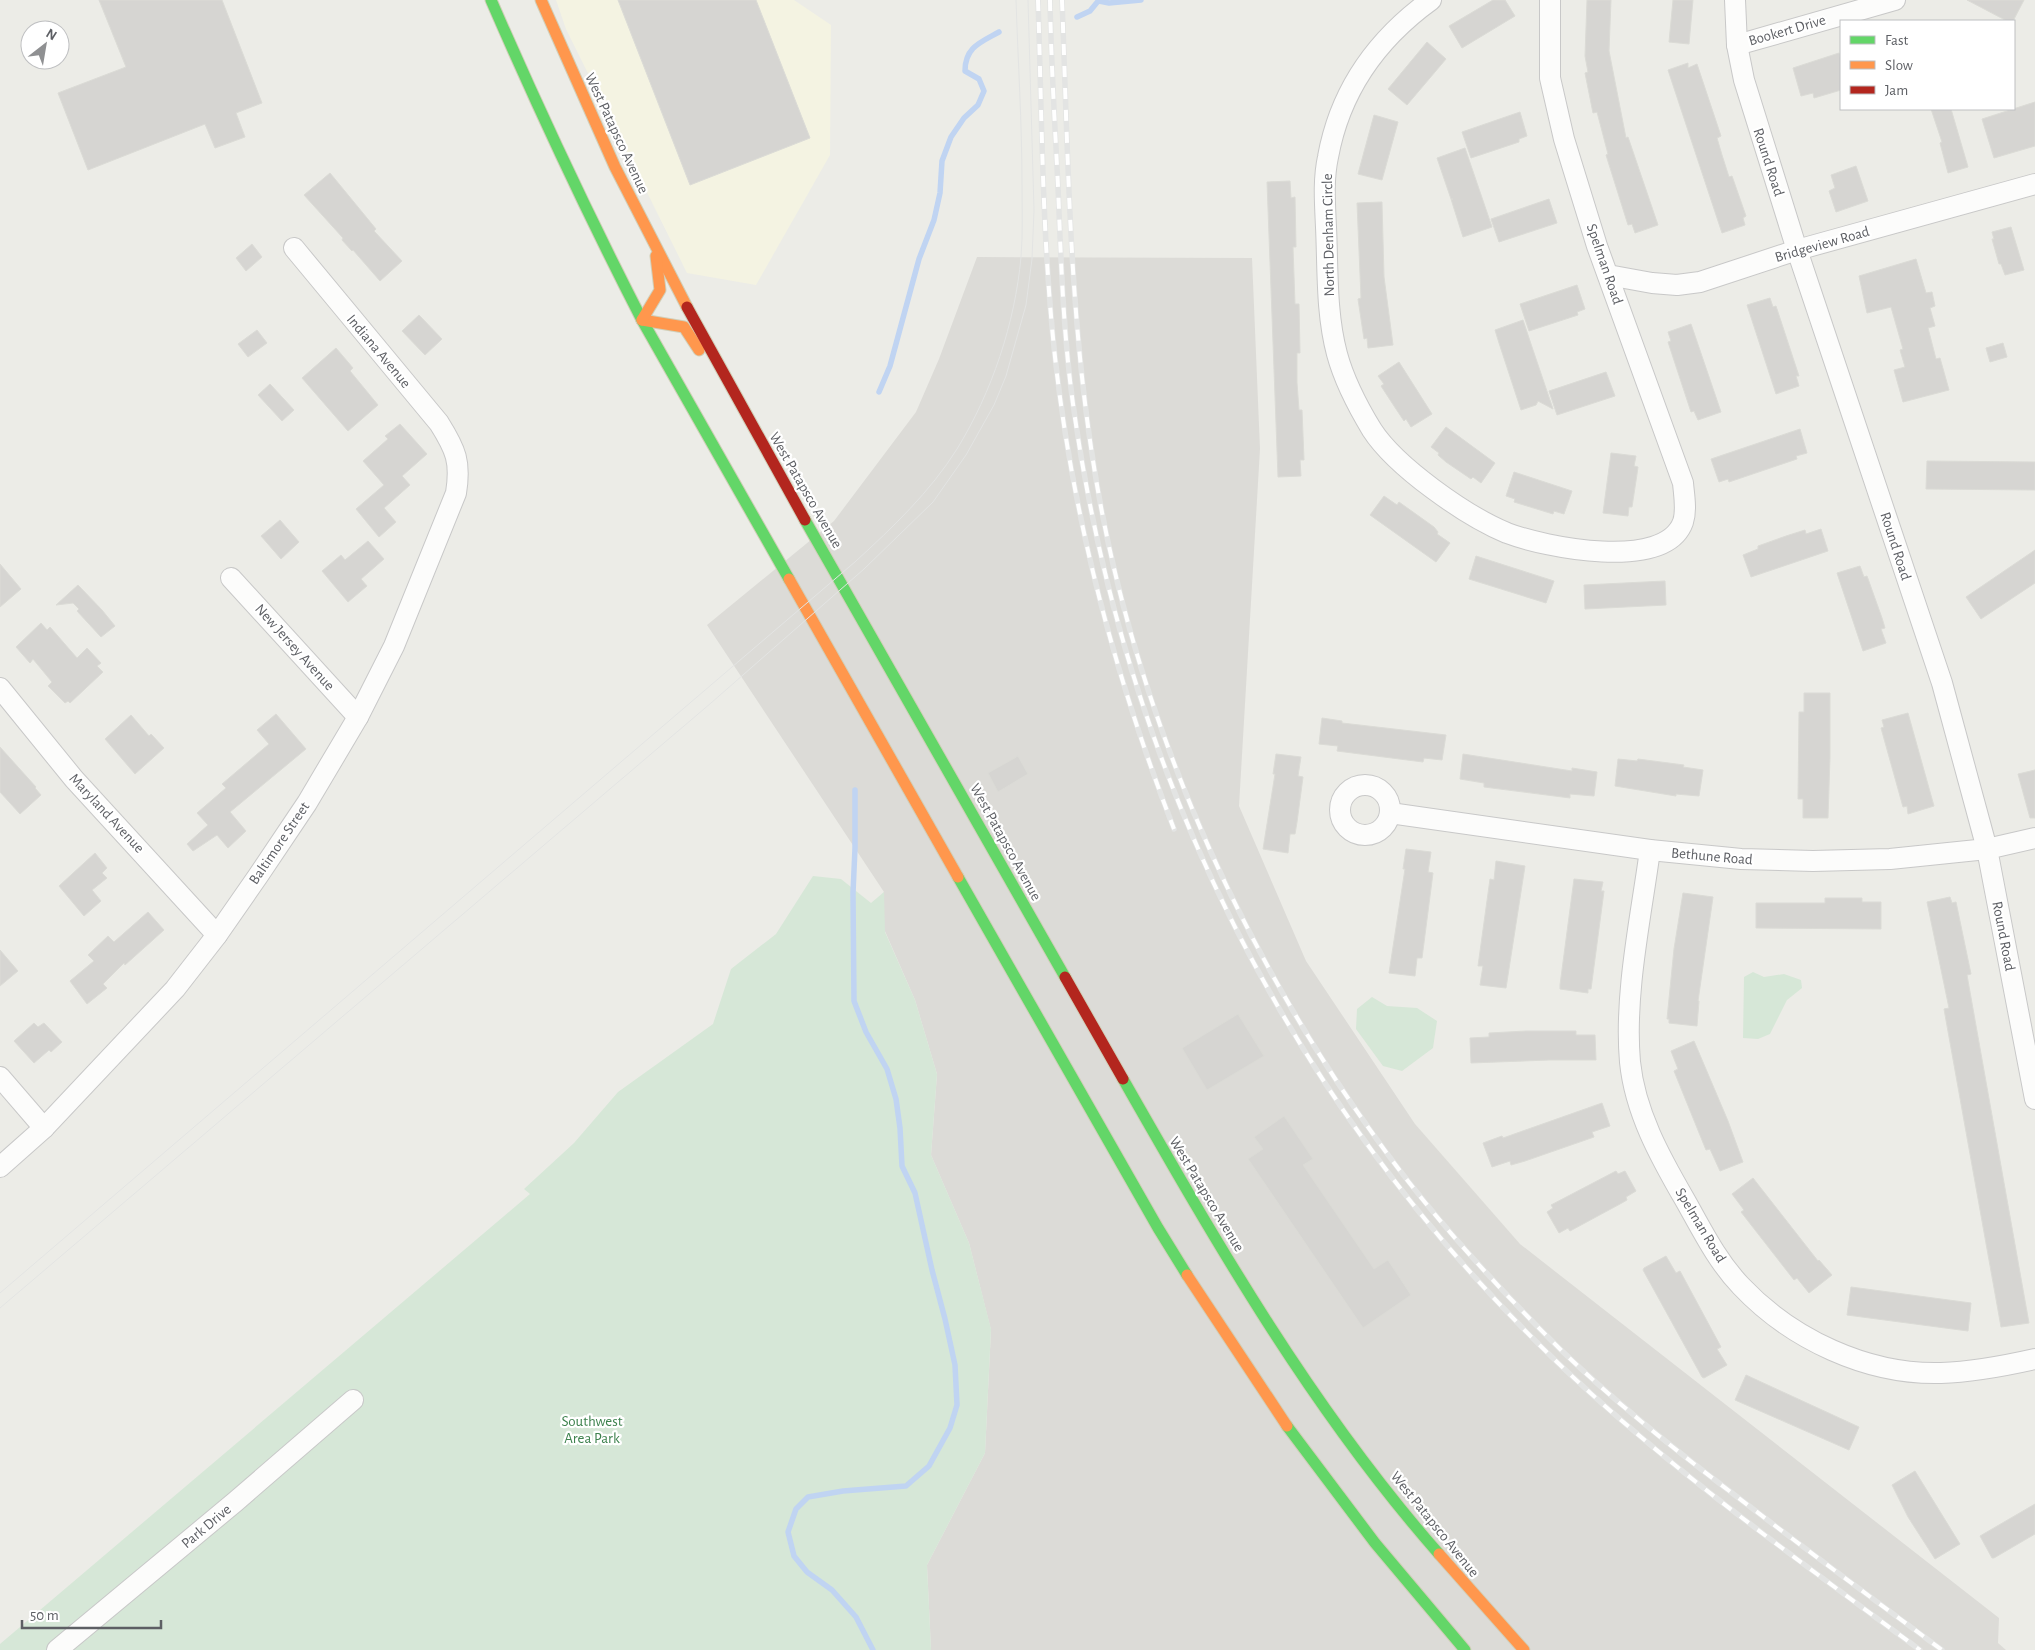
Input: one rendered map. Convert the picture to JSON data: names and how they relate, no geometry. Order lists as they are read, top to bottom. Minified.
{"streets":{"main road":["West Patapsco Avenue"],"street":["Bookert Drive","Round Road","North Denham Circle","Bridgeview Road","Spelman Road","Indiana Avenue","New Jersey Avenue","Maryland Avenue","Baltimore Street","Bethune Road","Park Drive"]},"crossings":[["Bookert Drive","Round Road"],["Round Road","Bridgeview Road"],["Round Road","Bethune Road"],["North Denham Circle","Spelman Road"],["Bridgeview Road","Spelman Road"],["Spelman Road","Bethune Road"],["Indiana Avenue","Baltimore Street"],["New Jersey Avenue","Baltimore Street"],["Maryland Avenue","Baltimore Street"]],"parks":["Southwest Area Park"],"legend":["Fast","Slow","Jam"],"scale_bar":"50 m","north":"top right"}
